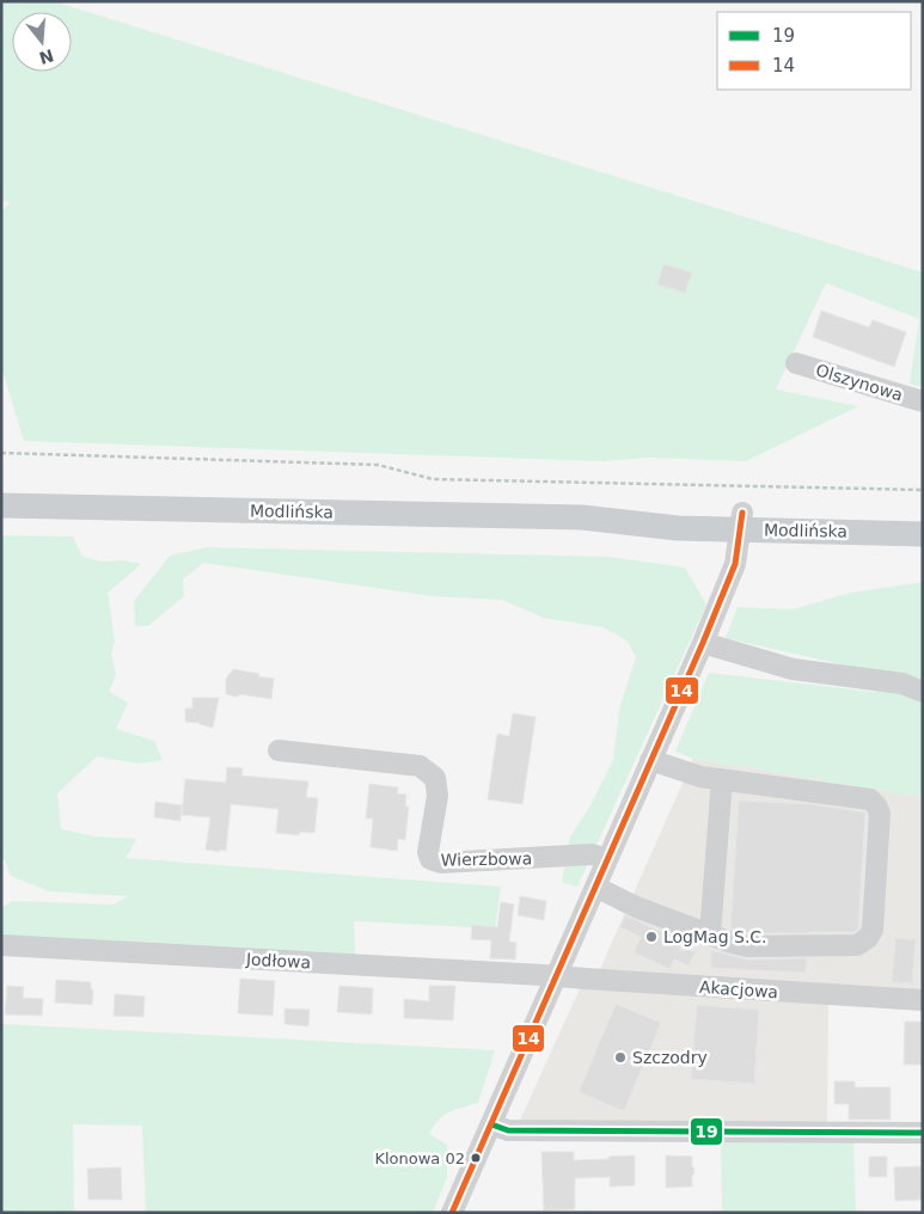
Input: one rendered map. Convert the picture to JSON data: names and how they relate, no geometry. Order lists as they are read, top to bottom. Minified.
{"streets":{"main road":["Modlińska"],"street":["Olszynowa","Wierzbowa","Jodłowa","Akacjowa"]},"crossings":[["Jodłowa","Akacjowa"]],"places":["LogMag S.C.","Szczodry","Klonowa 02"],"lines":["transit line 14","transit line 19"],"legend":["19","14"],"north":"bottom"}
